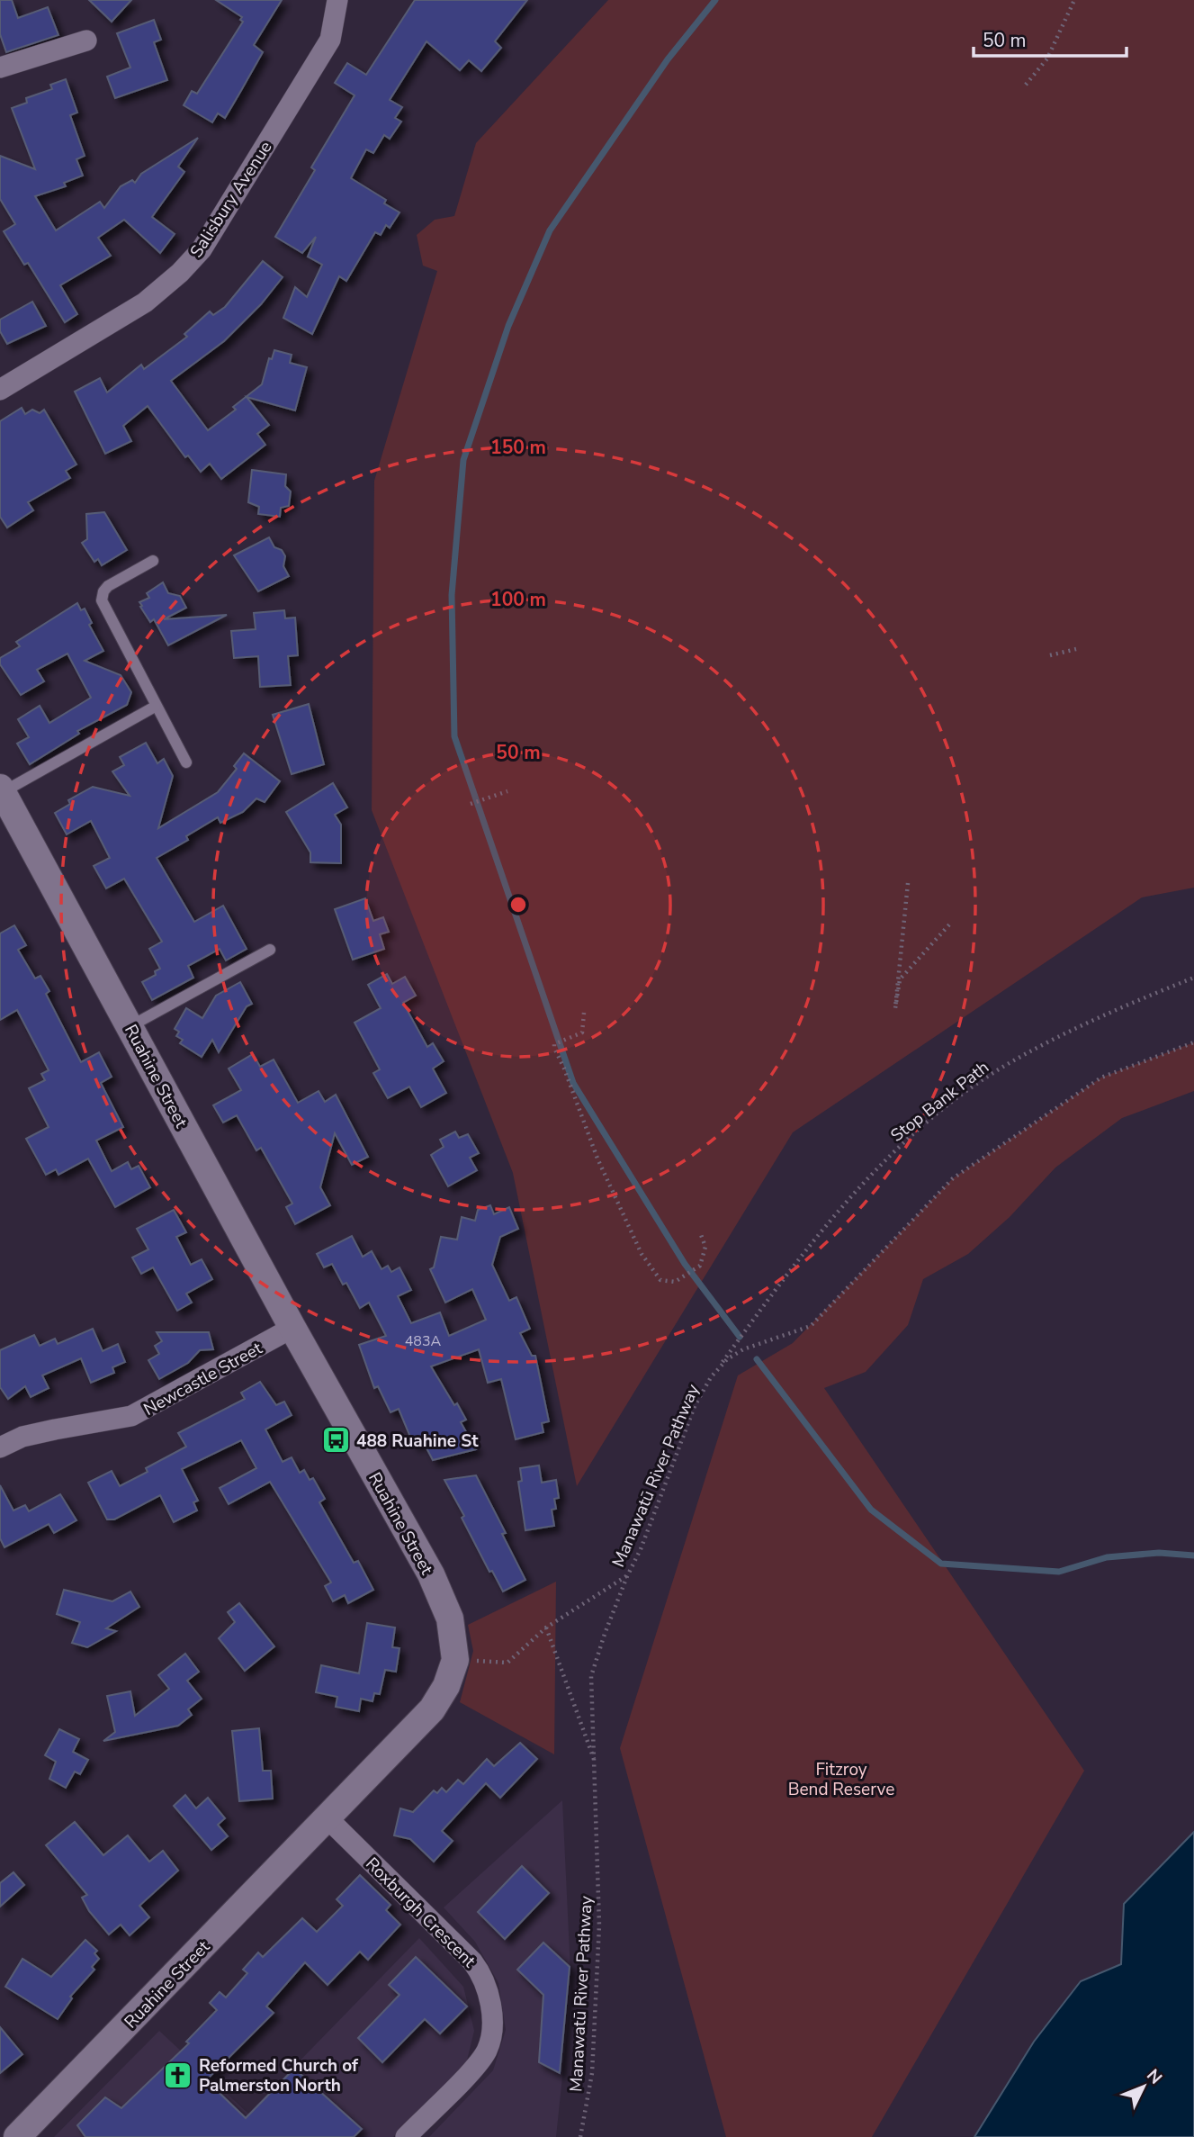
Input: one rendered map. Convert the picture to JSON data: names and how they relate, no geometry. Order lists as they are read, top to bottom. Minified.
{"streets":{"street":["Salisbury Avenue","Ruahine Street","Newcastle Street","Roxburgh Crescent"],"path":["Stop Bank Path","Manawatū River Pathway"]},"crossings":[["Ruahine Street","Newcastle Street"],["Ruahine Street","Roxburgh Crescent"],["Stop Bank Path","Manawatū River Pathway"]],"parks":["Fitzroy Bend Reserve"],"places":{"bus stop":["488 Ruahine St"],"church":["Reformed Church of Palmerston North"]},"house_numbers":["483A"],"scale_bar":"50 m","north":"top right","rings":["150 m","100 m","50 m"]}
